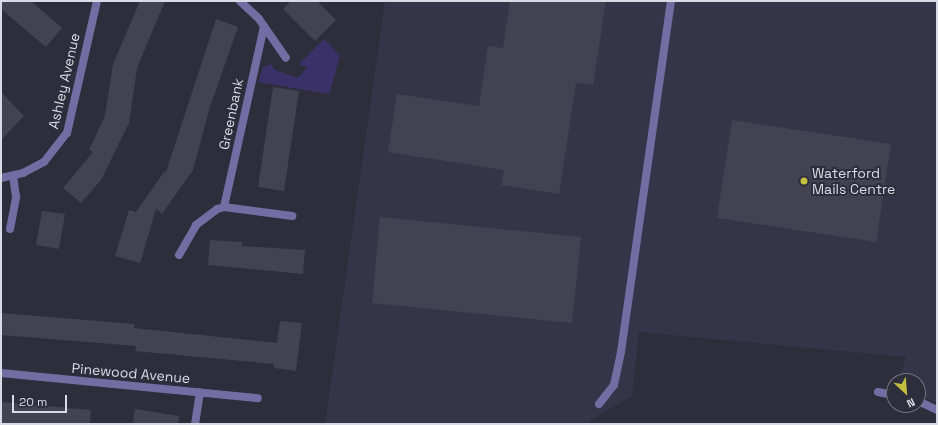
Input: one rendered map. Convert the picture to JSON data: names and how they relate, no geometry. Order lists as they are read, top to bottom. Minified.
{"streets":{"street":["Ashley Avenue","Greenbank","Pinewood Avenue"]},"places":["Waterford Mails Centre"],"scale_bar":"20 m","north":"bottom right"}
